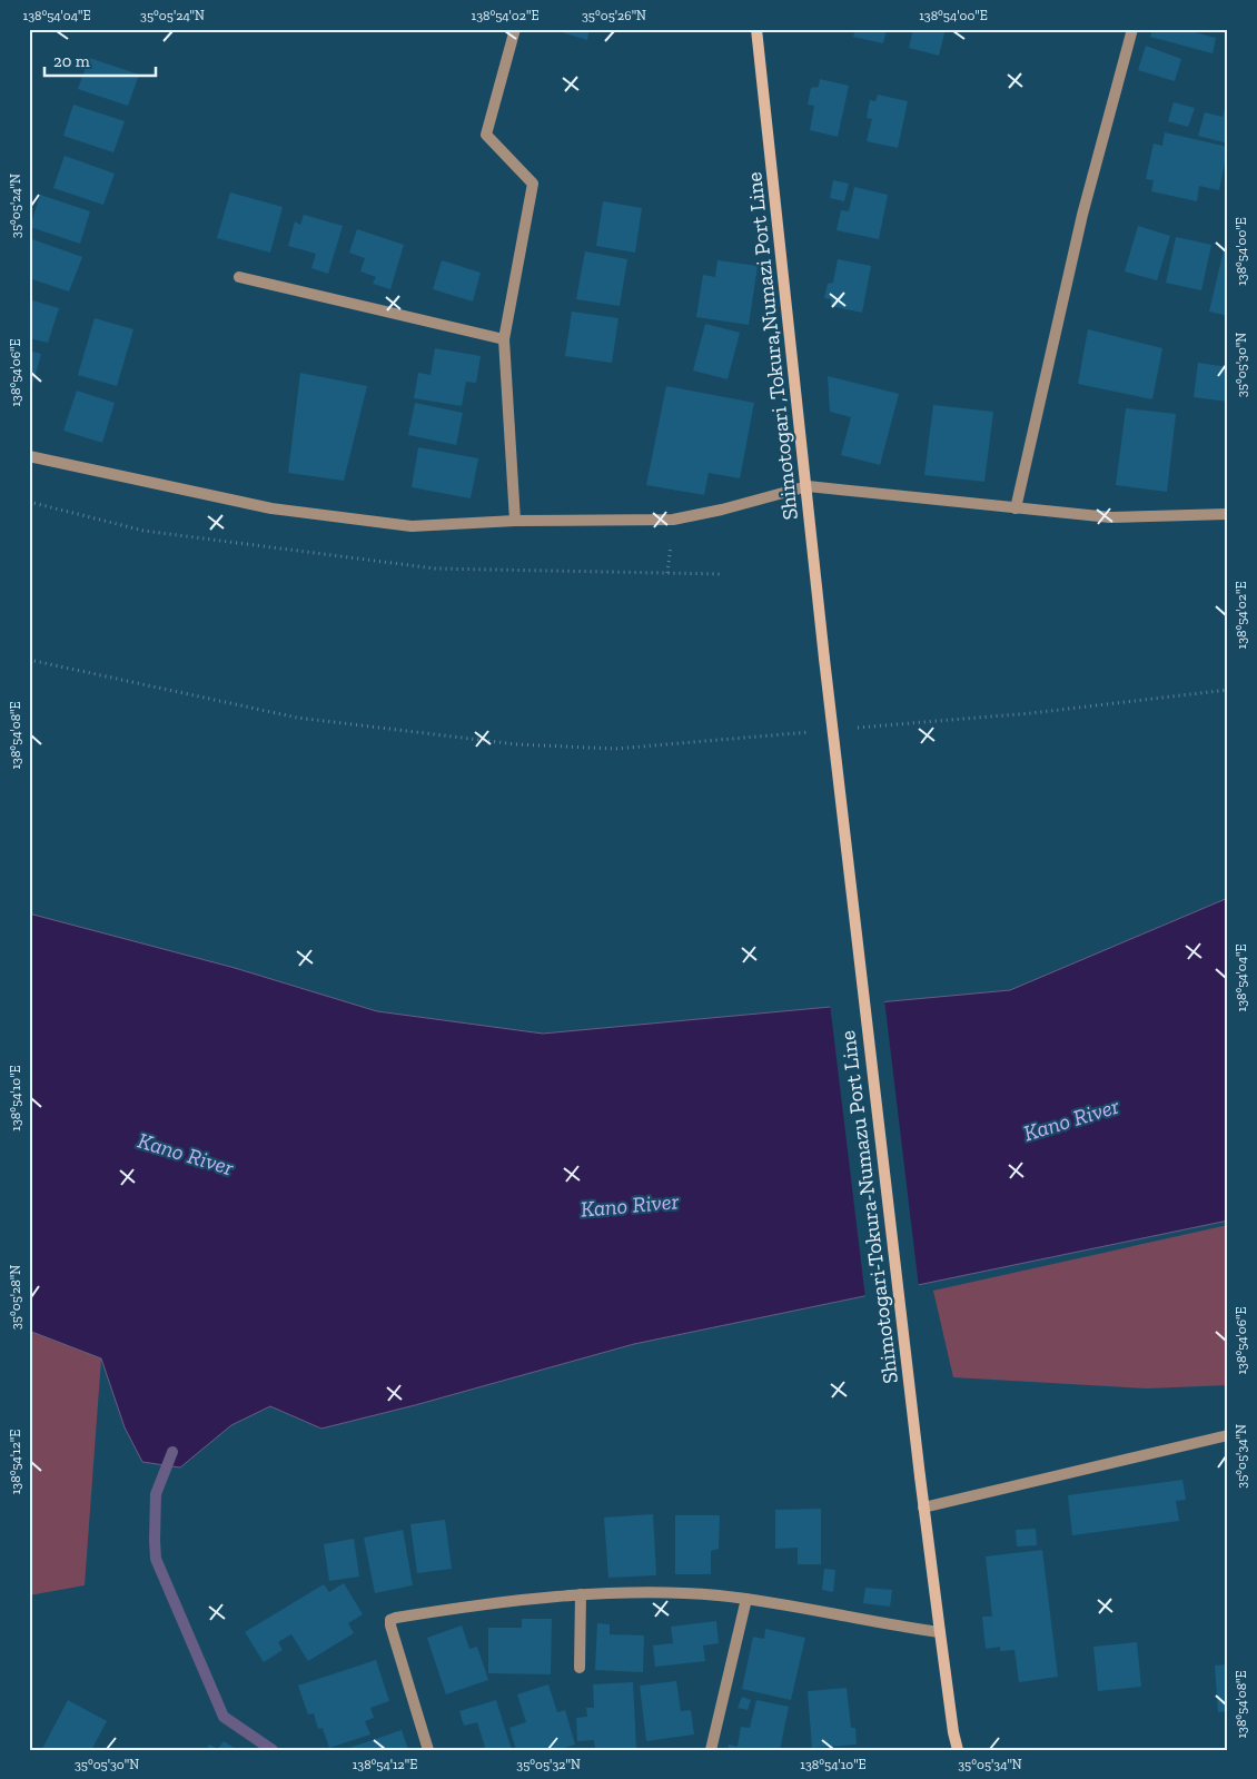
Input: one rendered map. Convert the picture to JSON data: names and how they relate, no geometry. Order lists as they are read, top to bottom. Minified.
{"streets":{"main road":["Shimotogari ,Tokura,Numazi Port Line","Shimotogari-Tokura-Numazu Port Line"]},"crossings":[["Shimotogari ,Tokura,Numazi Port Line","Shimotogari-Tokura-Numazu Port Line"]],"water":["Kano River"],"scale_bar":"20 m","coordinates":["138°54'04\"E","35°05'24\"N","138°54'02\"E","35°05'26\"N","138°54'00\"E","35°05'30\"N","138°54'06\"E","138°54'08\"E","138°54'10\"E","35°05'28\"N","35°05'34\"N","138°54'12\"E","35°05'32\"N"]}
